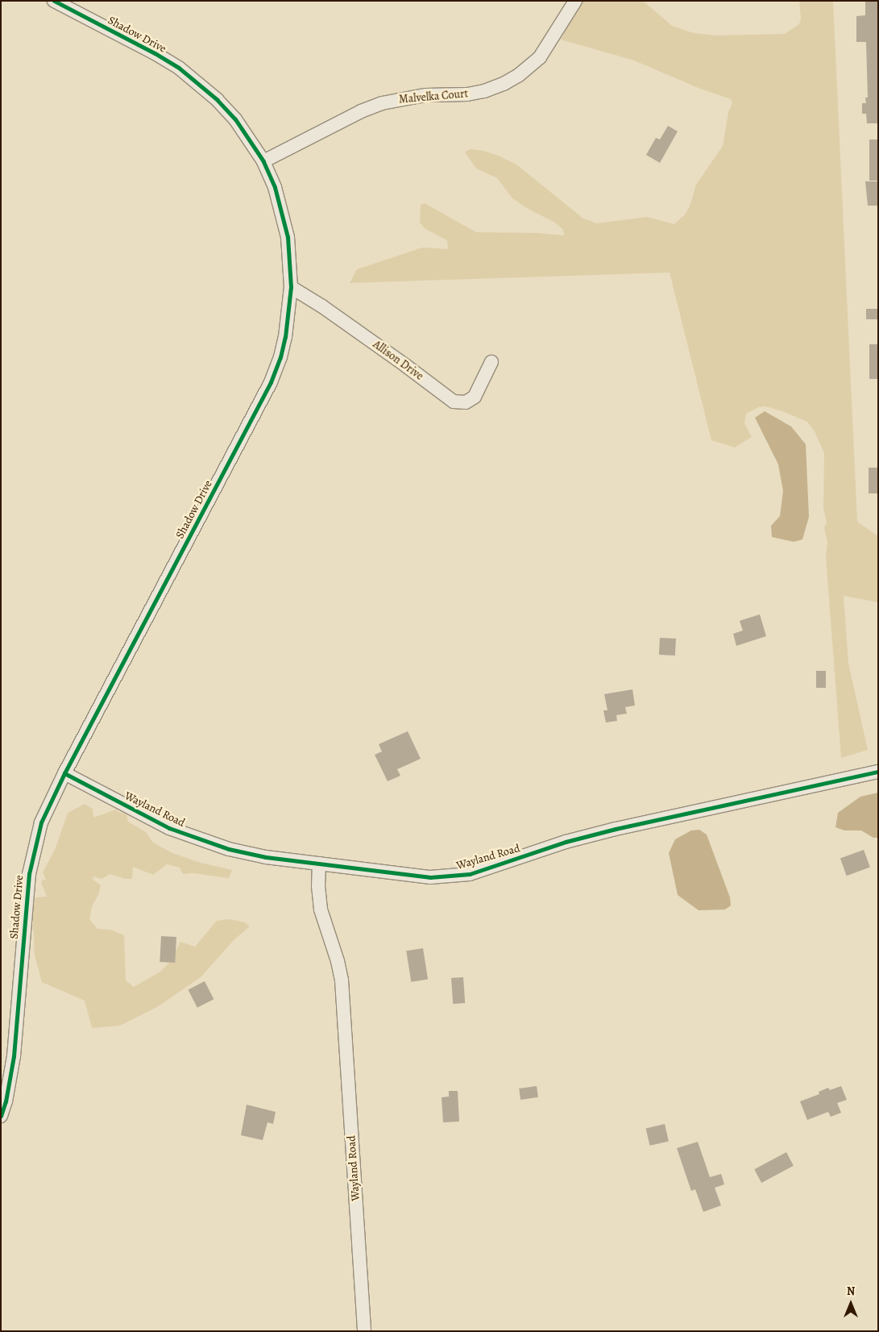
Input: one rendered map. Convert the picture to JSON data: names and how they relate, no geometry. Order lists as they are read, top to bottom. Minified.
{"streets":{"street":["Shadow Drive","Malvelka Court","Allison Drive","Wayland Road"]},"crossings":[["Shadow Drive","Malvelka Court"],["Shadow Drive","Allison Drive"],["Shadow Drive","Wayland Road"]],"north":"top"}
